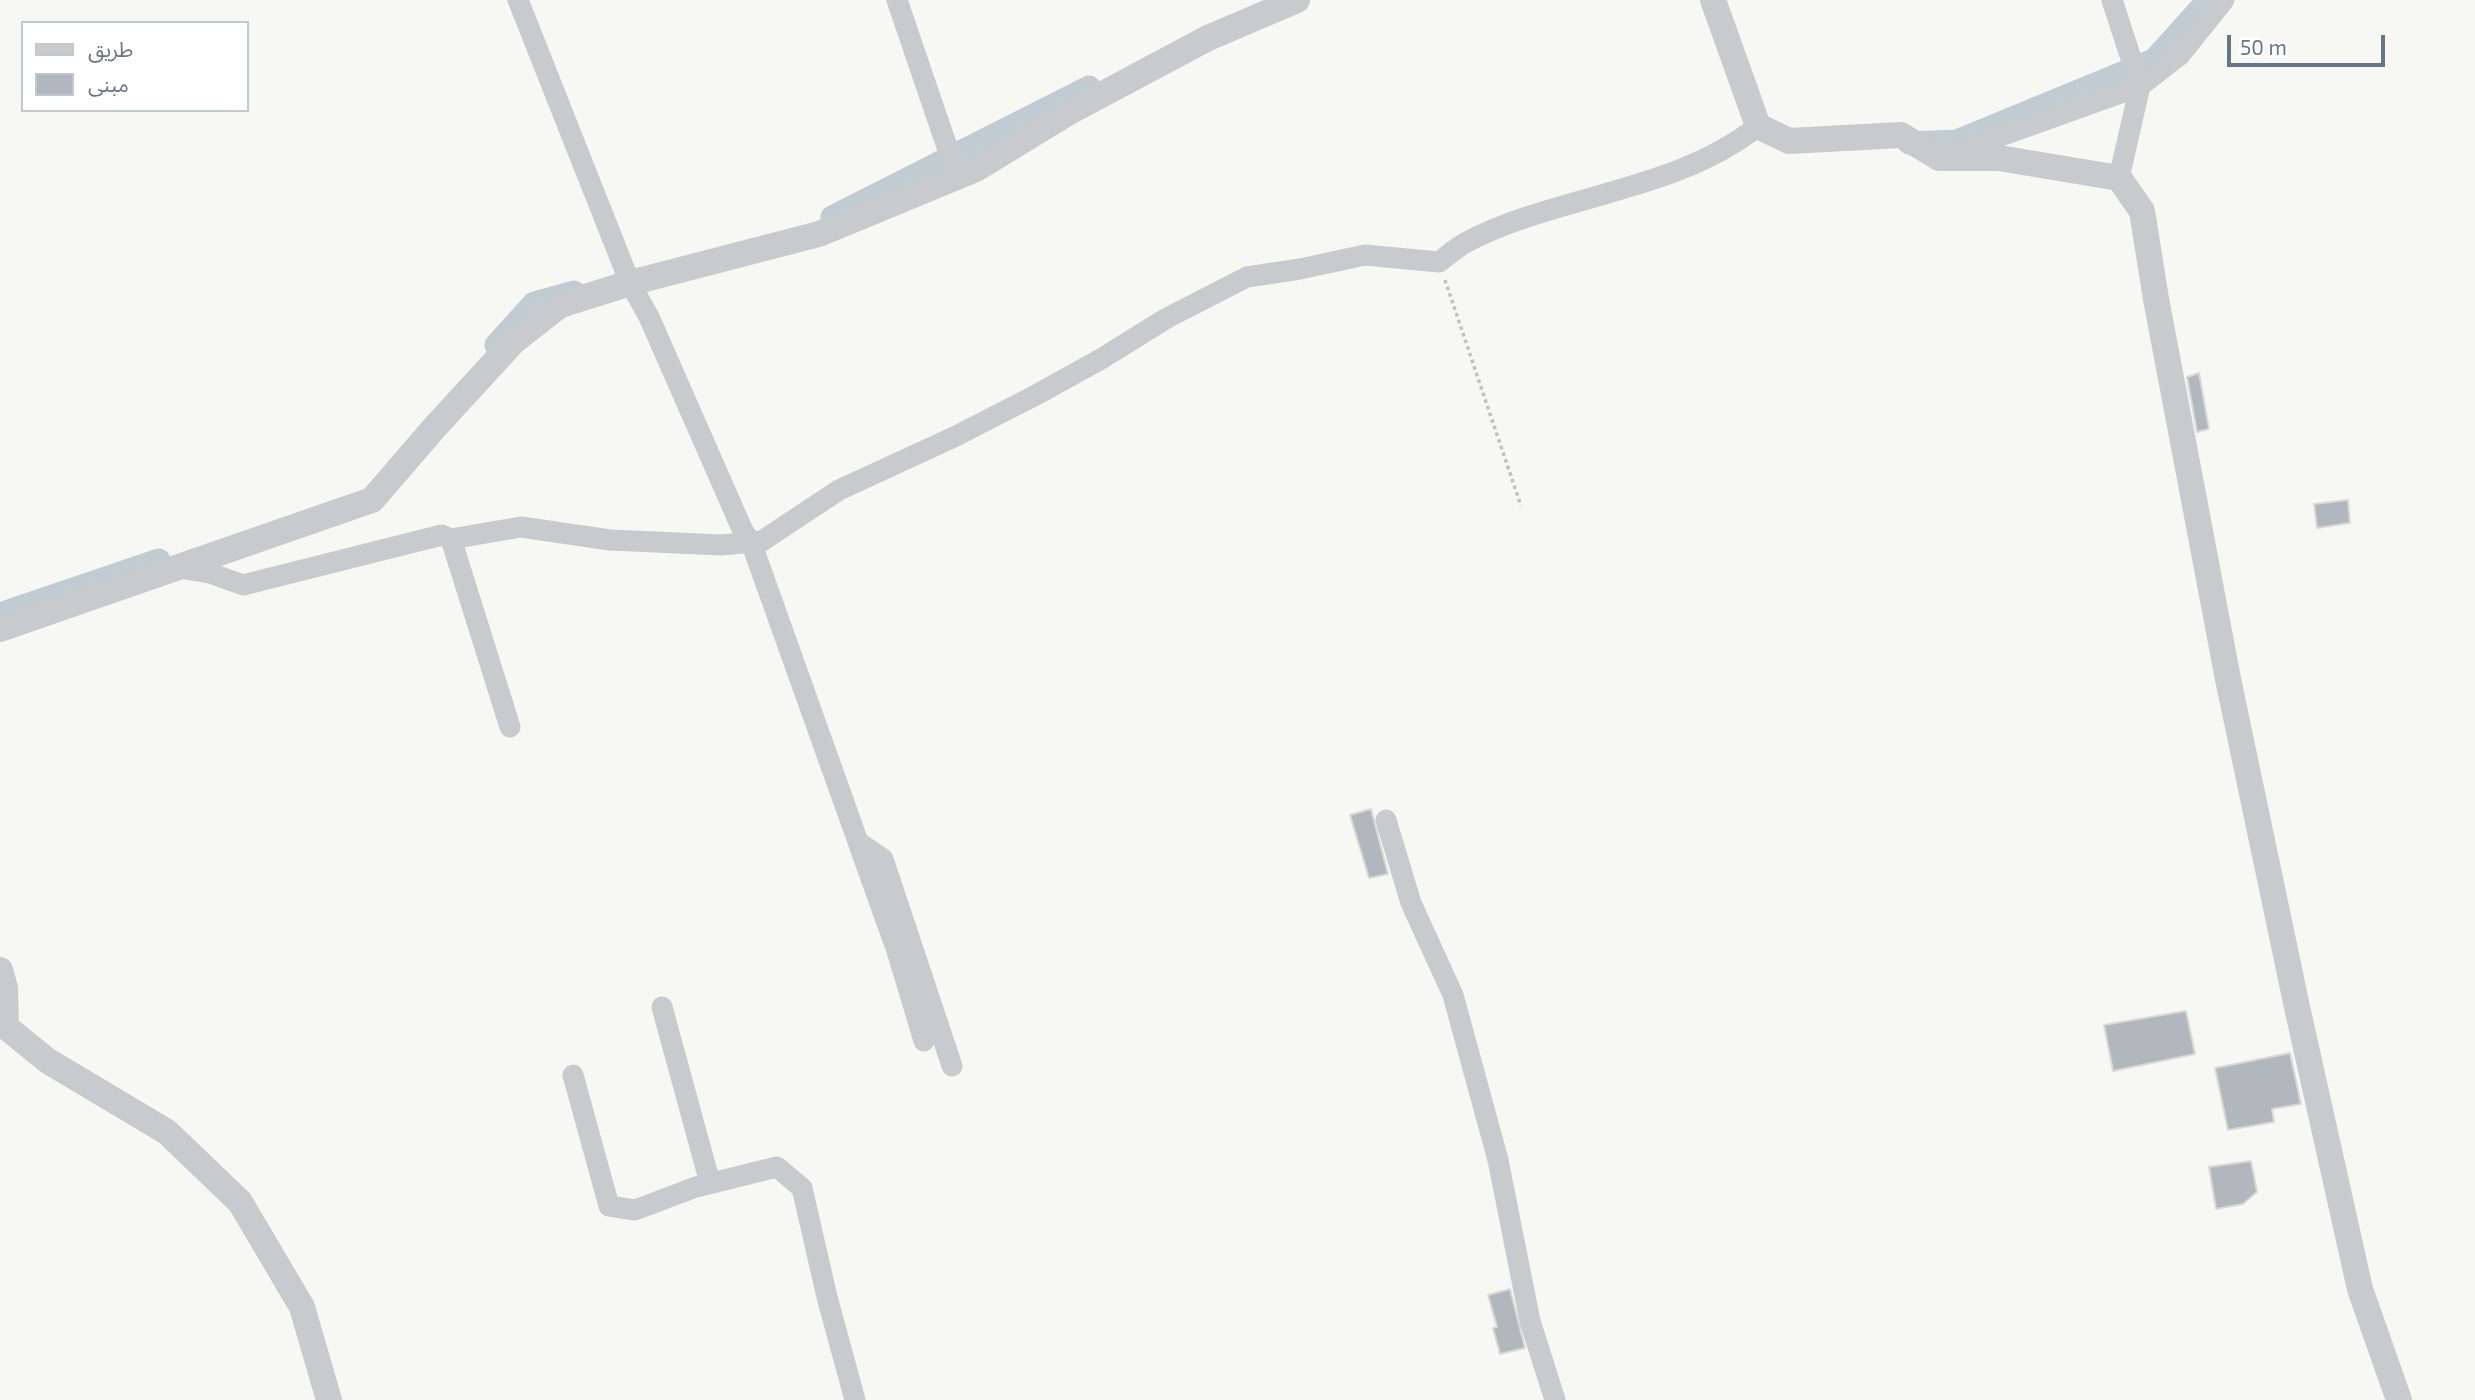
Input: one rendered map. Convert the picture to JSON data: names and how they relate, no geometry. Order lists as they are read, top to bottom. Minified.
{"legend":["طريق","مبنى"],"scale_bar":"50 m"}
